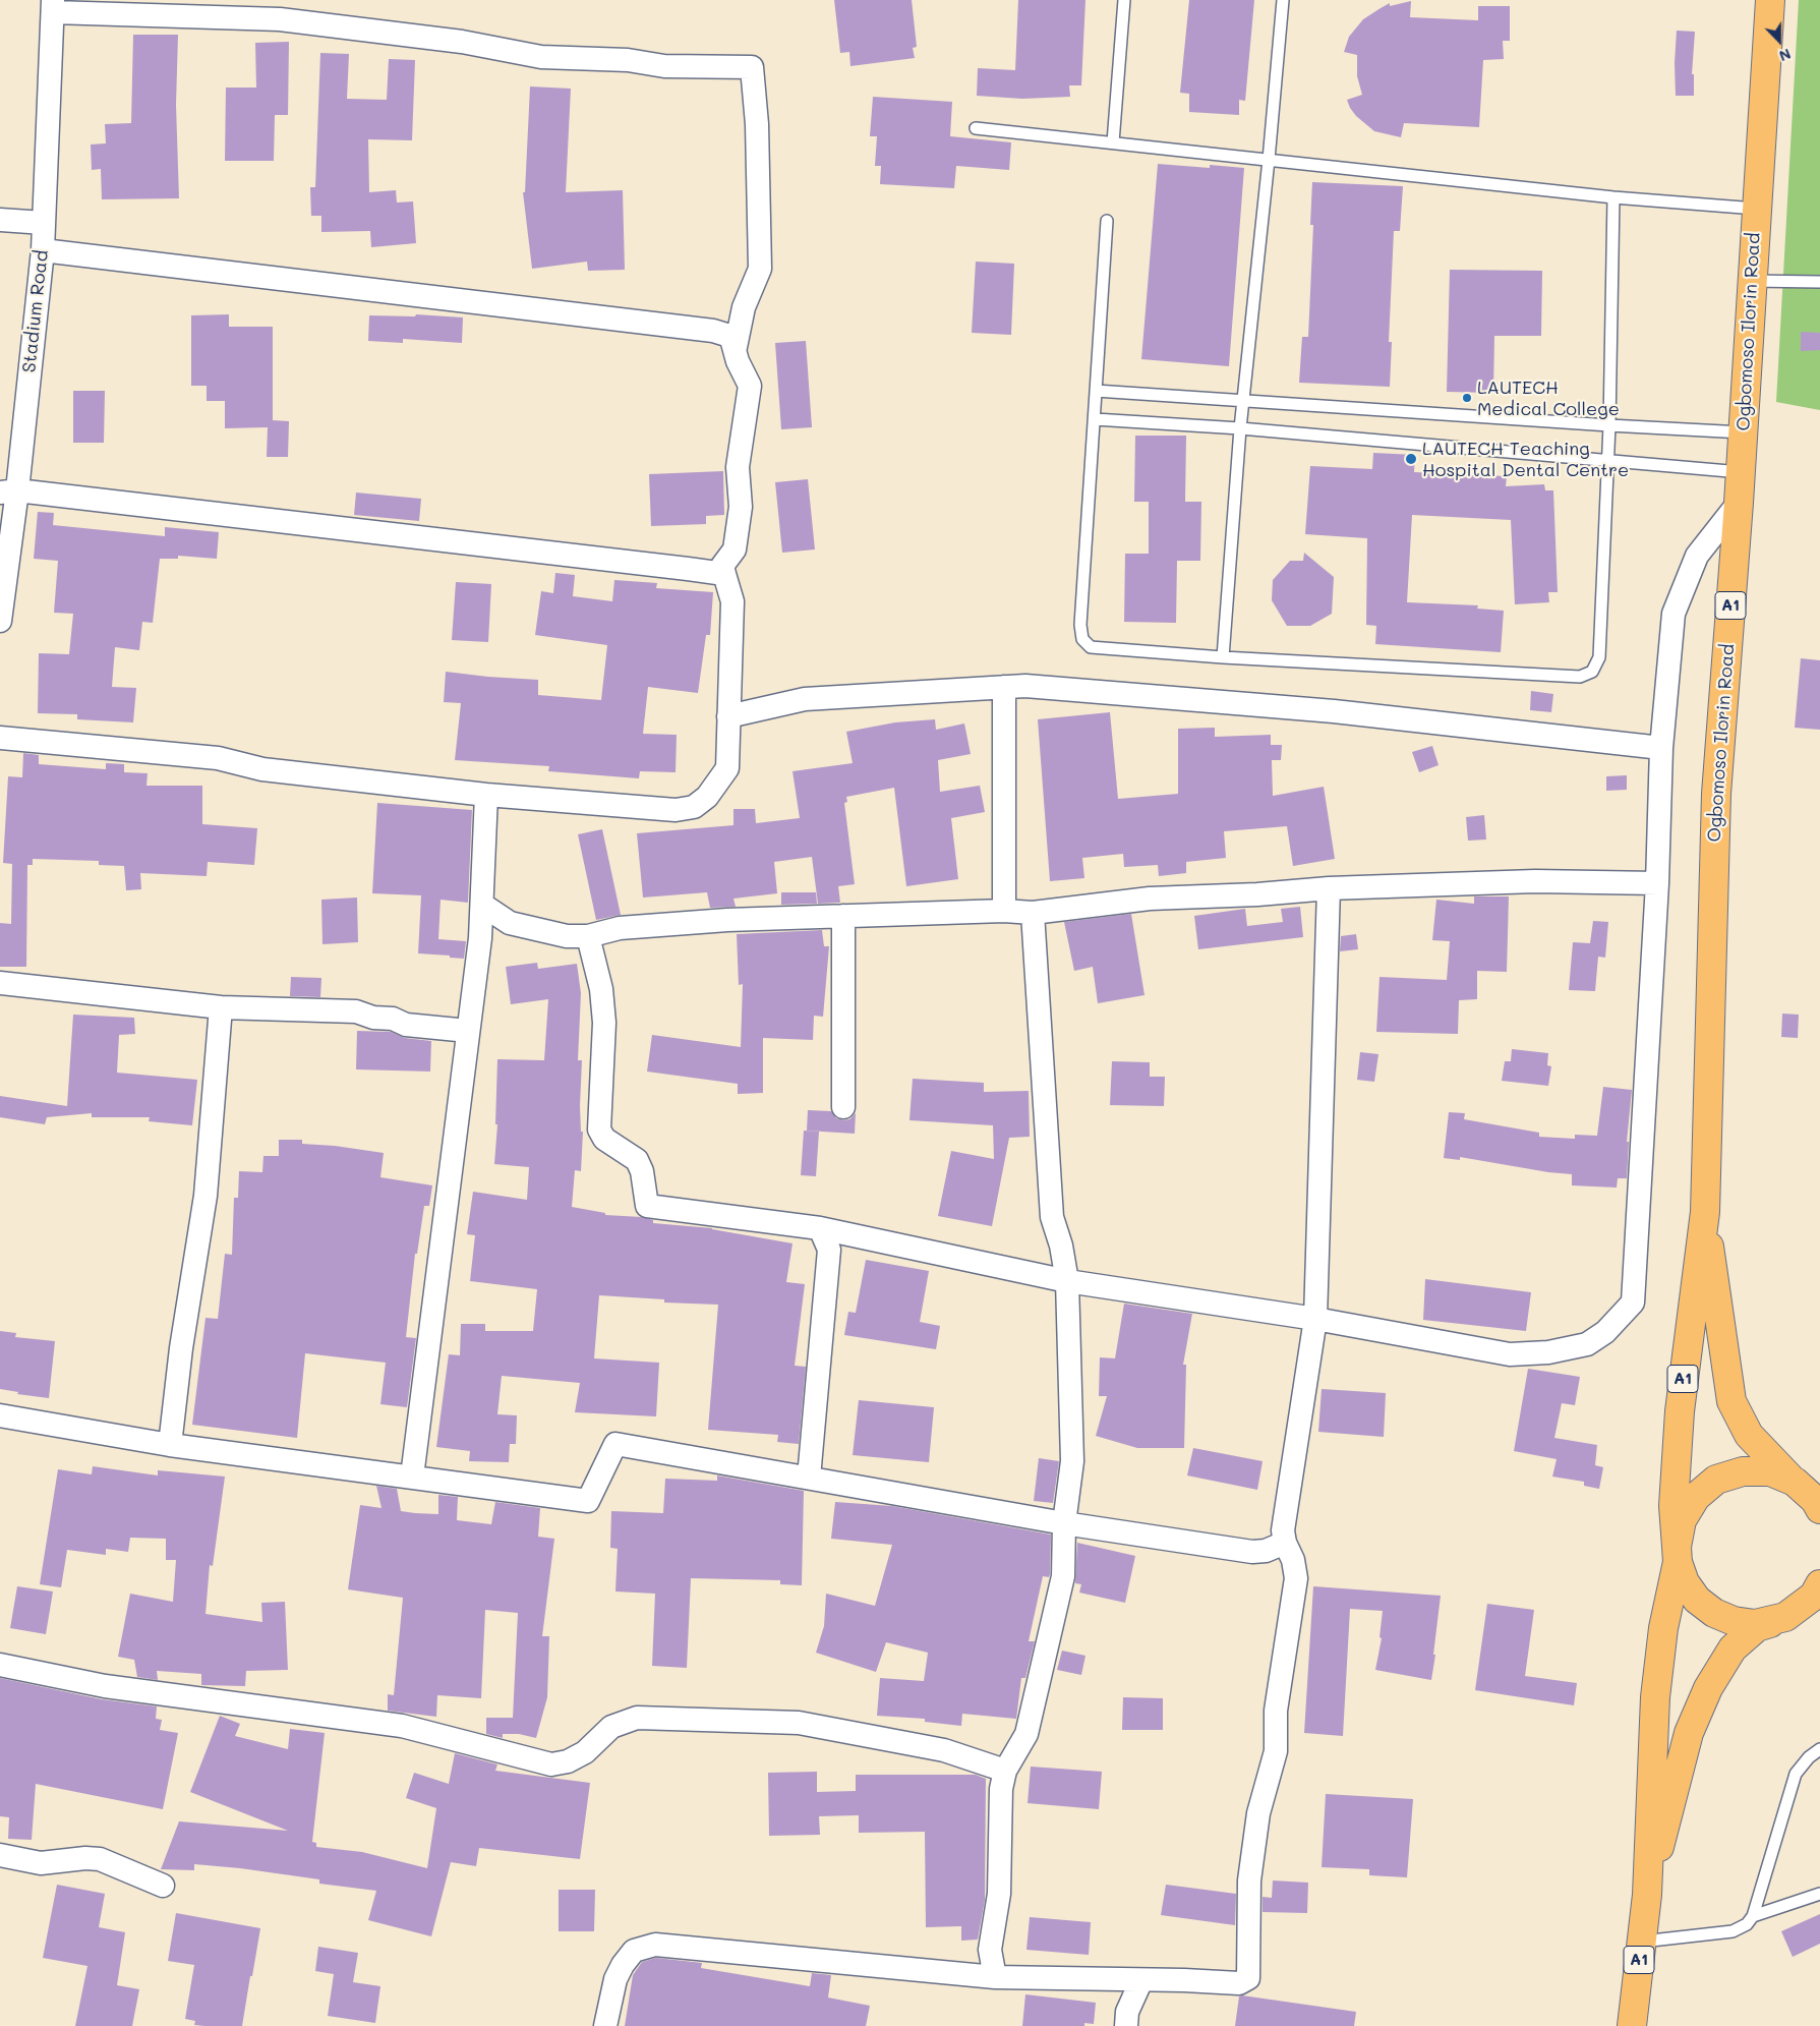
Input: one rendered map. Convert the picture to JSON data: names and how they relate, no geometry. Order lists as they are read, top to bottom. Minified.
{"streets":{"highway":["Ogbomoso Ilorin Road","A1"],"street":["Stadium Road"]},"crossings":[["Ogbomoso Ilorin Road","A1"]],"places":["LAUTECH Medical College","LAUTECH Teaching Hospital Dental Centre"],"north":"bottom"}
